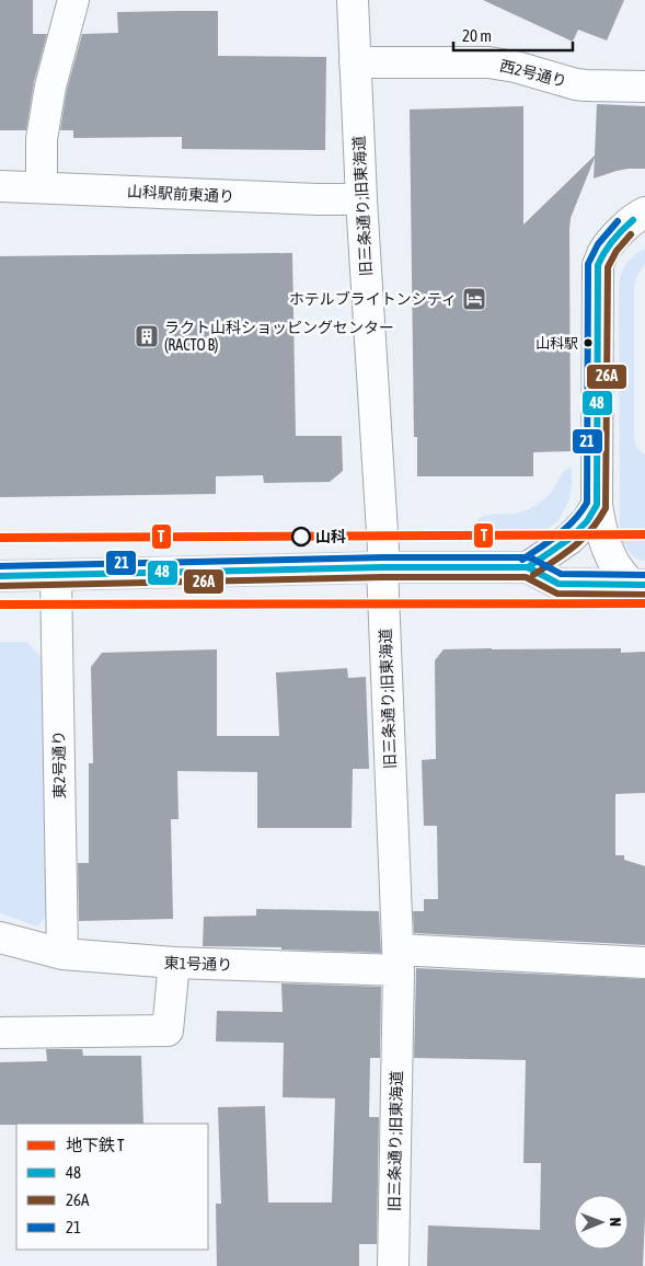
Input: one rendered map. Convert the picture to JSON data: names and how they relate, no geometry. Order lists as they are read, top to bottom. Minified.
{"streets":{"street":["西2号通り","山科駅前東通り","旧三条通り;旧東海道","東2号通り","東1号通り"]},"crossings":[["西2号通り","旧三条通り;旧東海道"],["山科駅前東通り","旧三条通り;旧東海道"],["旧三条通り;旧東海道","東1号通り"],["東2号通り","東1号通り"]],"places":{"hotel":["ホテルブライトンシティ"],"building":["ラクト山科ショッピングセンター (RACTO B)"],"other":["山科駅","山科"]},"lines":["transit line 48","transit line 21","transit line 26A","metro line T"],"legend":["地下鉄 T","48","26A","21"],"scale_bar":"20 m","north":"right"}
